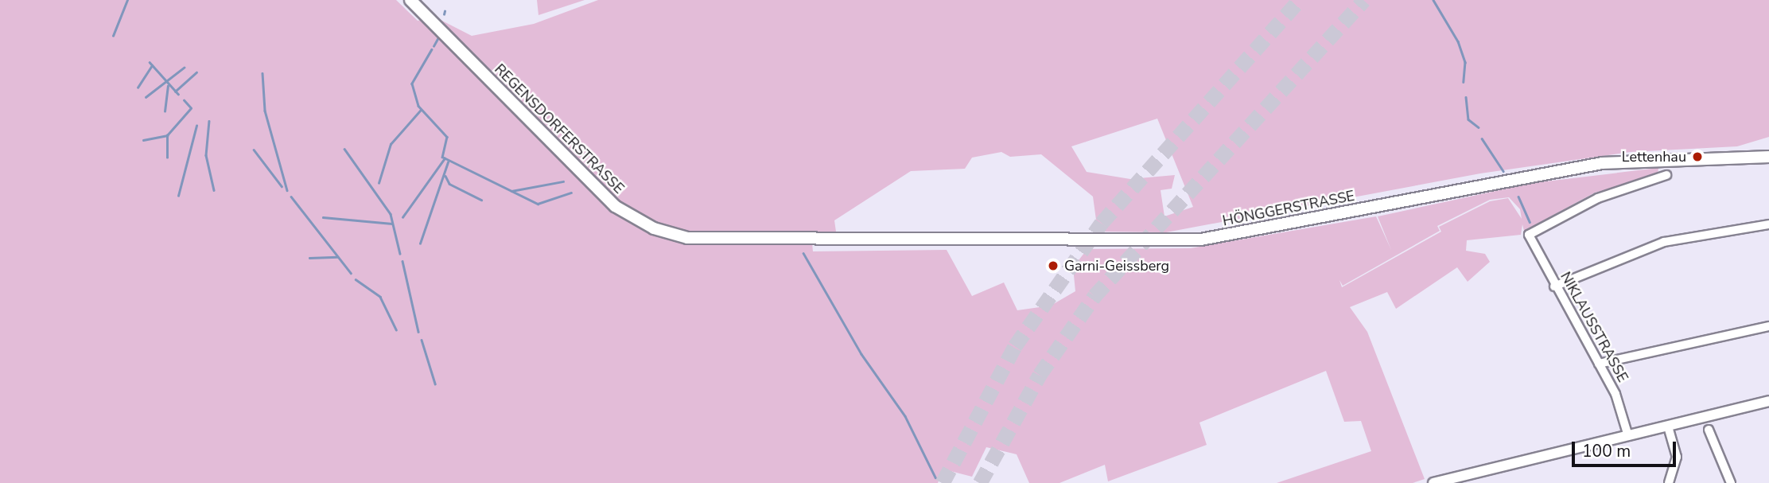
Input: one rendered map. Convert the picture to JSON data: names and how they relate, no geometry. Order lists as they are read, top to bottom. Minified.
{"streets":{"main road":["REGENSDORFERSTRASSE","HÖNGGERSTRASSE"],"street":["NIKLAUSSTRASSE"]},"crossings":[["REGENSDORFERSTRASSE","HÖNGGERSTRASSE"]],"places":["Lettenhau","Garni-Geissberg"],"scale_bar":"100 m"}
